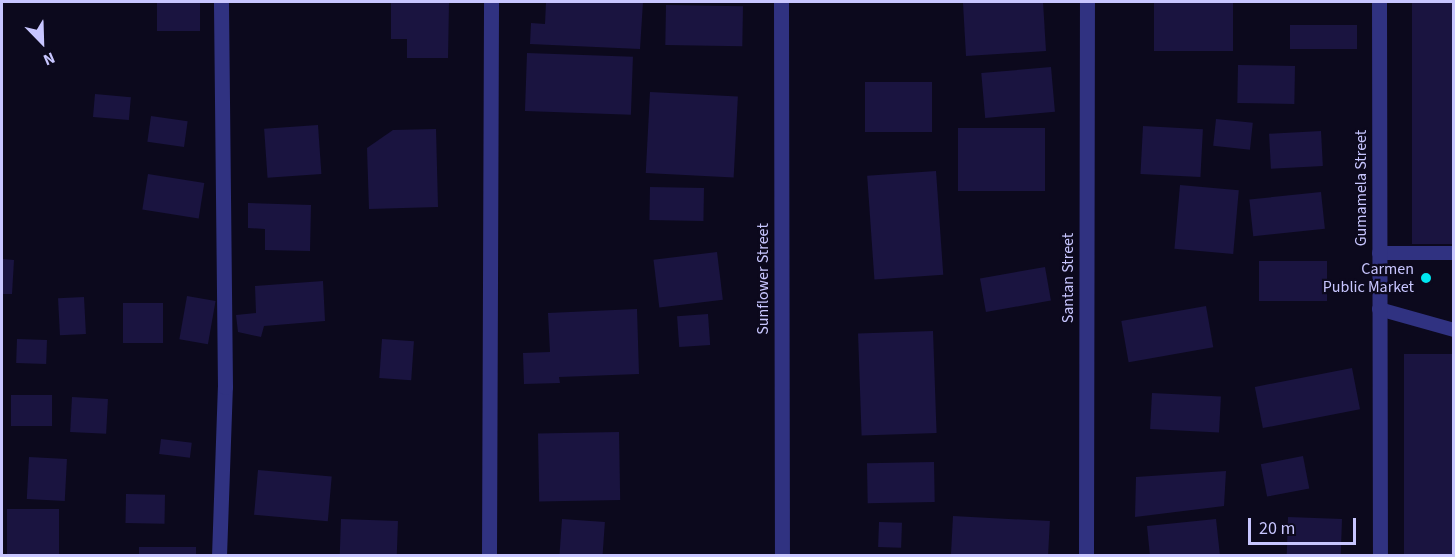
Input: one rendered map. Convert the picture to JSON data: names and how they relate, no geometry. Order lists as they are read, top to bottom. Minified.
{"streets":{"street":["Gumamela Street","Santan Street","Sunflower Street"]},"places":["Carmen Public Market"],"scale_bar":"20 m","north":"bottom right"}
